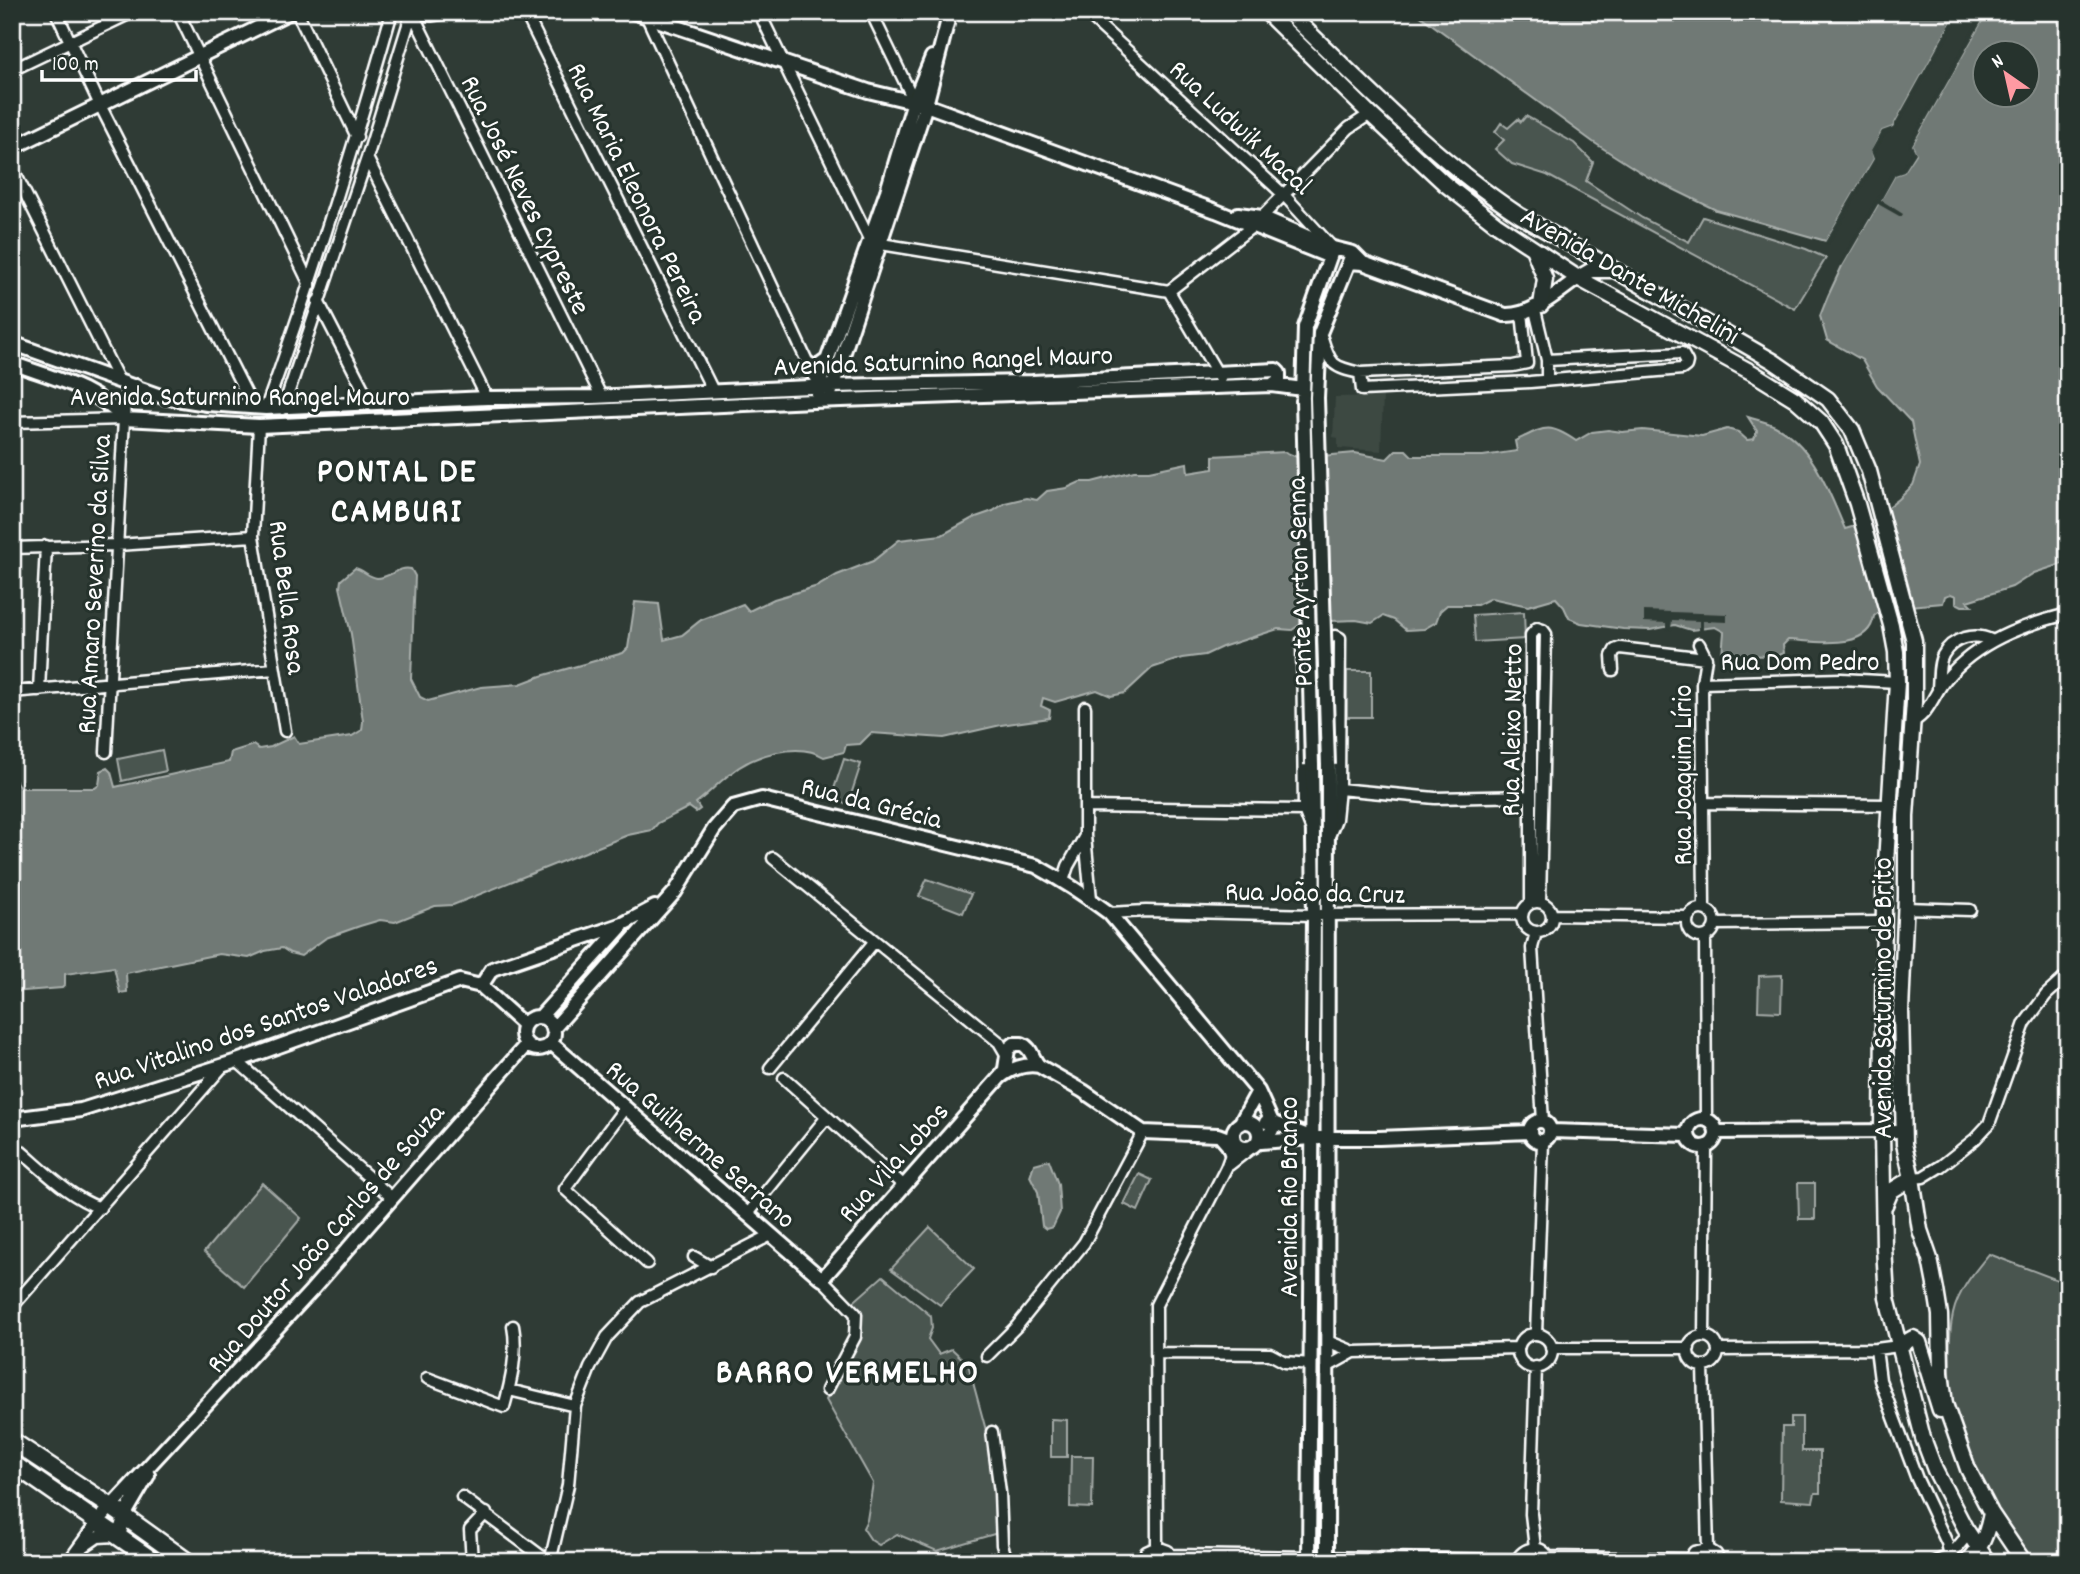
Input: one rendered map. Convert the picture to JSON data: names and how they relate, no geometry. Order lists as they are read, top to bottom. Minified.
{"streets":{"main road":["Avenida Dante Michelini","Avenida Saturnino de Brito"],"street":["Rua Ludwik Macal","Rua Maria Eleonora Pereira","Rua José Neves Cypreste","Avenida Saturnino Rangel Mauro","Ponte Ayrton Senna","Rua Amaro Severino da Silva","Rua Bella Rosa","Rua Dom Pedro","Rua Aleixo Netto","Rua Joaquim Lírio","Rua da Grécia","Rua João da Cruz","Rua Vitalino dos Santos Valadares","Rua Guilherme Serrano","Rua Vila Lobos","Avenida Rio Branco","Rua Doutor João Carlos de Souza"]},"crossings":[["Rua Ludwik Macal","Ponte Ayrton Senna"],["Rua Maria Eleonora Pereira","Avenida Saturnino Rangel Mauro"],["Rua José Neves Cypreste","Avenida Saturnino Rangel Mauro"],["Avenida Dante Michelini","Avenida Saturnino de Brito"],["Avenida Saturnino Rangel Mauro","Ponte Ayrton Senna"],["Avenida Saturnino Rangel Mauro","Rua Amaro Severino da Silva"],["Avenida Saturnino Rangel Mauro","Rua Bella Rosa"],["Ponte Ayrton Senna","Avenida Rio Branco"],["Rua Dom Pedro","Rua Joaquim Lírio"],["Rua Dom Pedro","Avenida Saturnino de Brito"],["Rua Aleixo Netto","Rua João da Cruz"],["Rua da Grécia","Rua João da Cruz"],["Rua da Grécia","Rua Vitalino dos Santos Valadares"],["Rua João da Cruz","Avenida Rio Branco"],["Rua Guilherme Serrano","Rua Vila Lobos"],["Rua Guilherme Serrano","Rua Doutor João Carlos de Souza"]],"districts":["PONTAL DE CAMBURI","BARRO VERMELHO"],"scale_bar":"100 m","north":"top left"}
